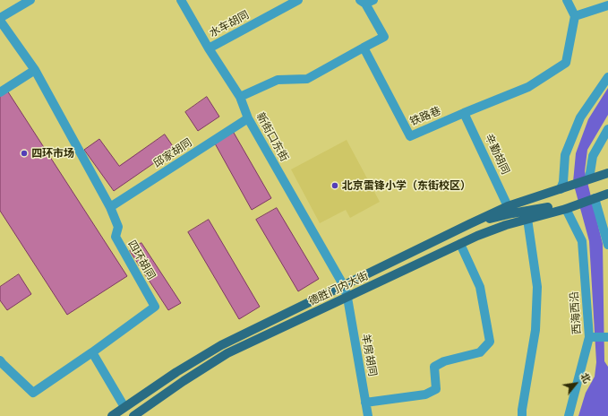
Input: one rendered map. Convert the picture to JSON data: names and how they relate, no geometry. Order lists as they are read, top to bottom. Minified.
{"streets":{"main road":["德胜门内大街"],"street":["水车胡同","铁路巷","新街口东街","邱家胡同","辛勤胡同","四环胡同","西海西沿","羊房胡同"]},"crossings":[["水车胡同","新街口东街"],["铁路巷","辛勤胡同"],["新街口东街","邱家胡同"],["新街口东街","德胜门内大街"],["新街口东街","羊房胡同"],["邱家胡同","四环胡同"],["辛勤胡同","德胜门内大街"],["德胜门内大街","西海西沿"],["德胜门内大街","羊房胡同"]],"places":["四环市场","北京雷锋小学（东街校区）"],"north":"top right"}
